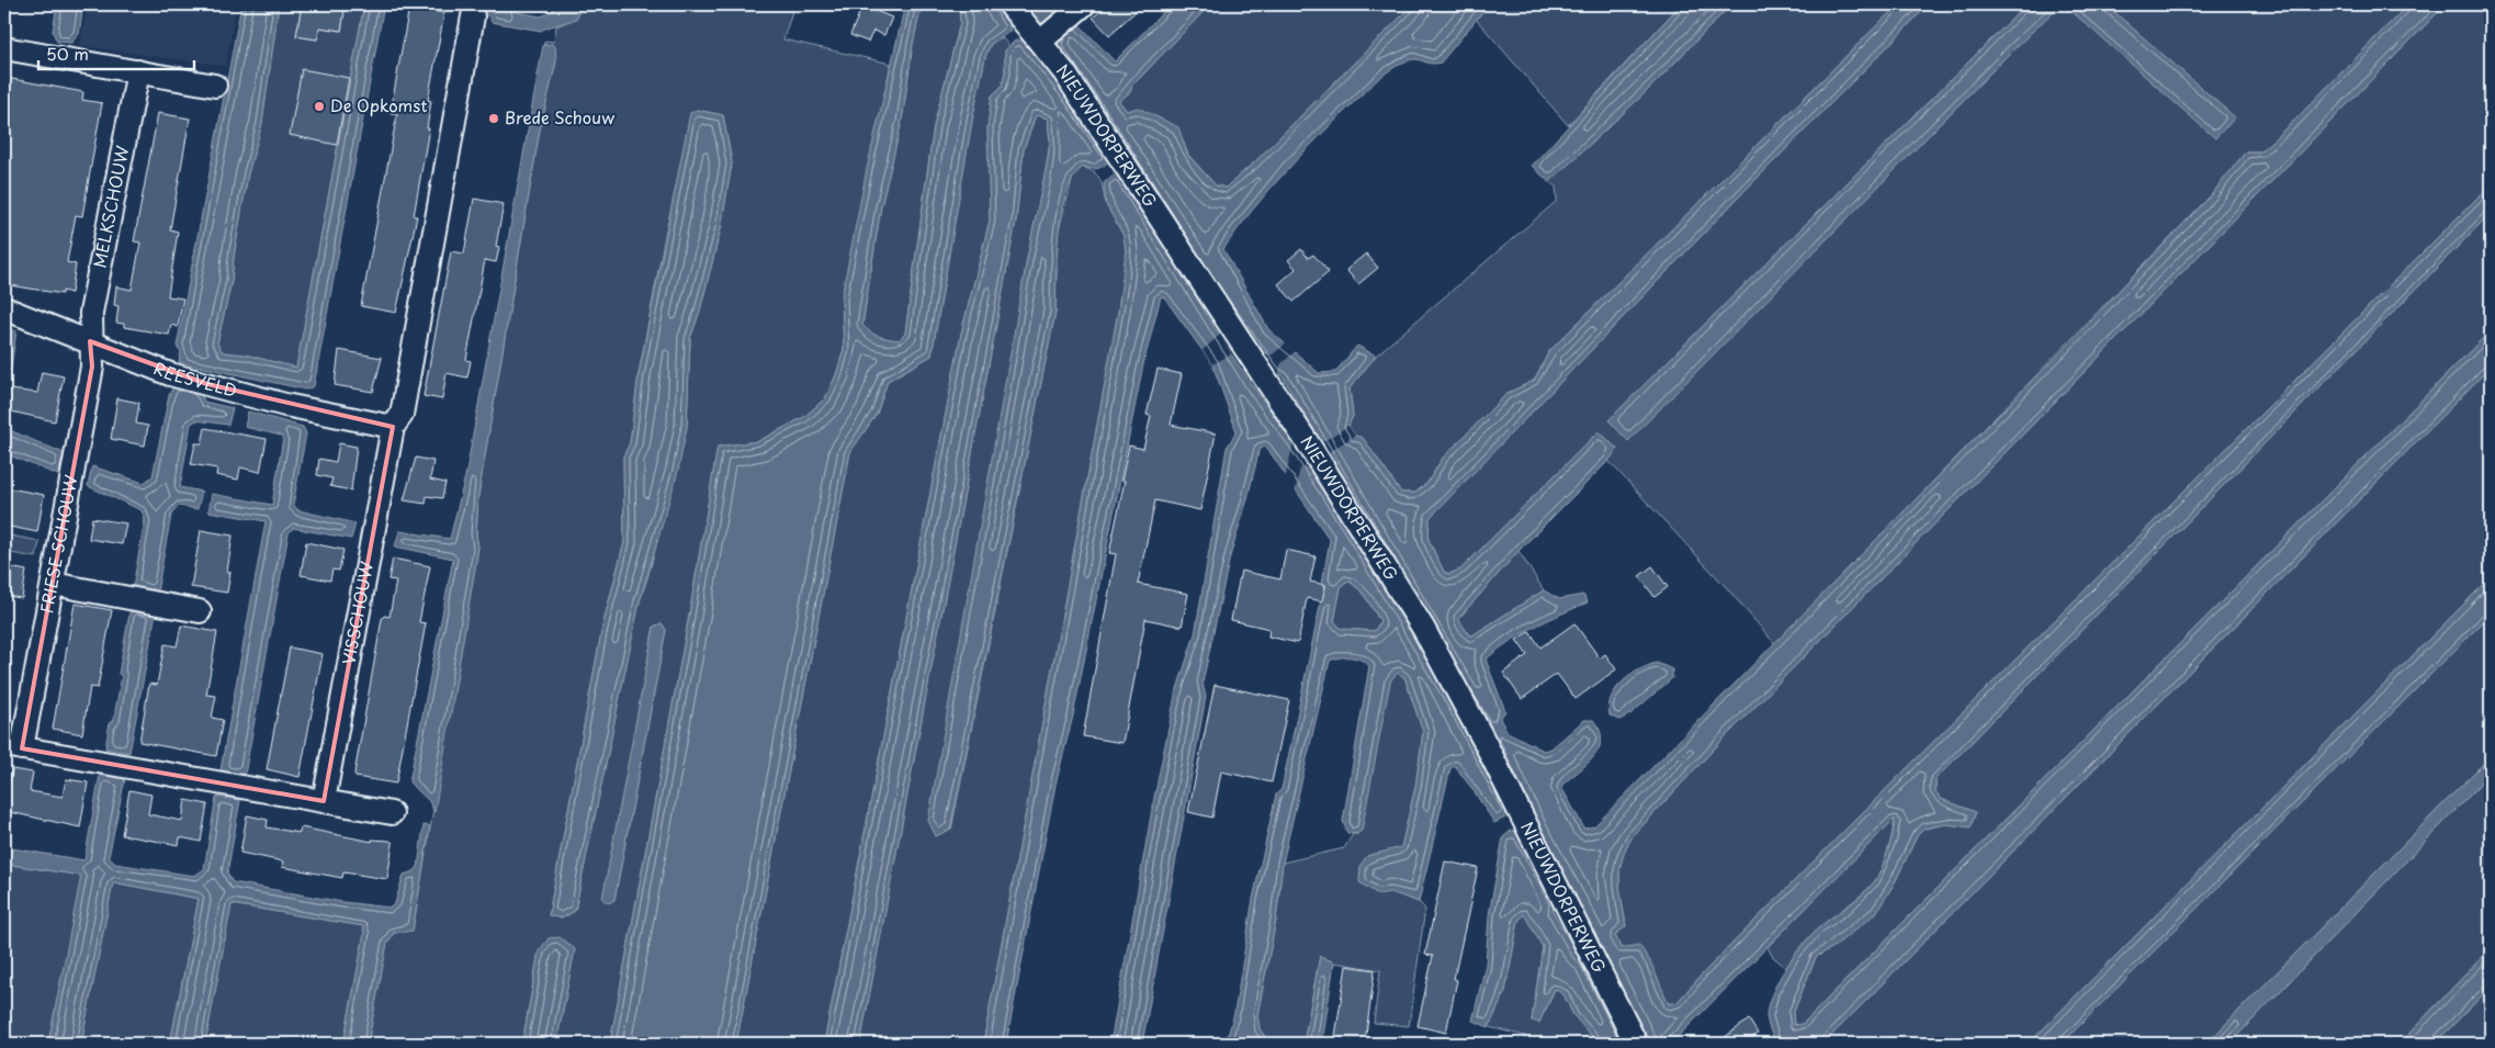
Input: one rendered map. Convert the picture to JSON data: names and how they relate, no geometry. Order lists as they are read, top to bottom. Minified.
{"streets":{"street":["NIEUWDORPERWEG","MELKSCHOUW","REESVELD","FRIESE SCHOUW","VISSCHOUW"]},"crossings":[["MELKSCHOUW","REESVELD"],["MELKSCHOUW","FRIESE SCHOUW"],["REESVELD","FRIESE SCHOUW"],["REESVELD","VISSCHOUW"]],"places":["De Opkomst","Brede Schouw"],"scale_bar":"50 m"}
